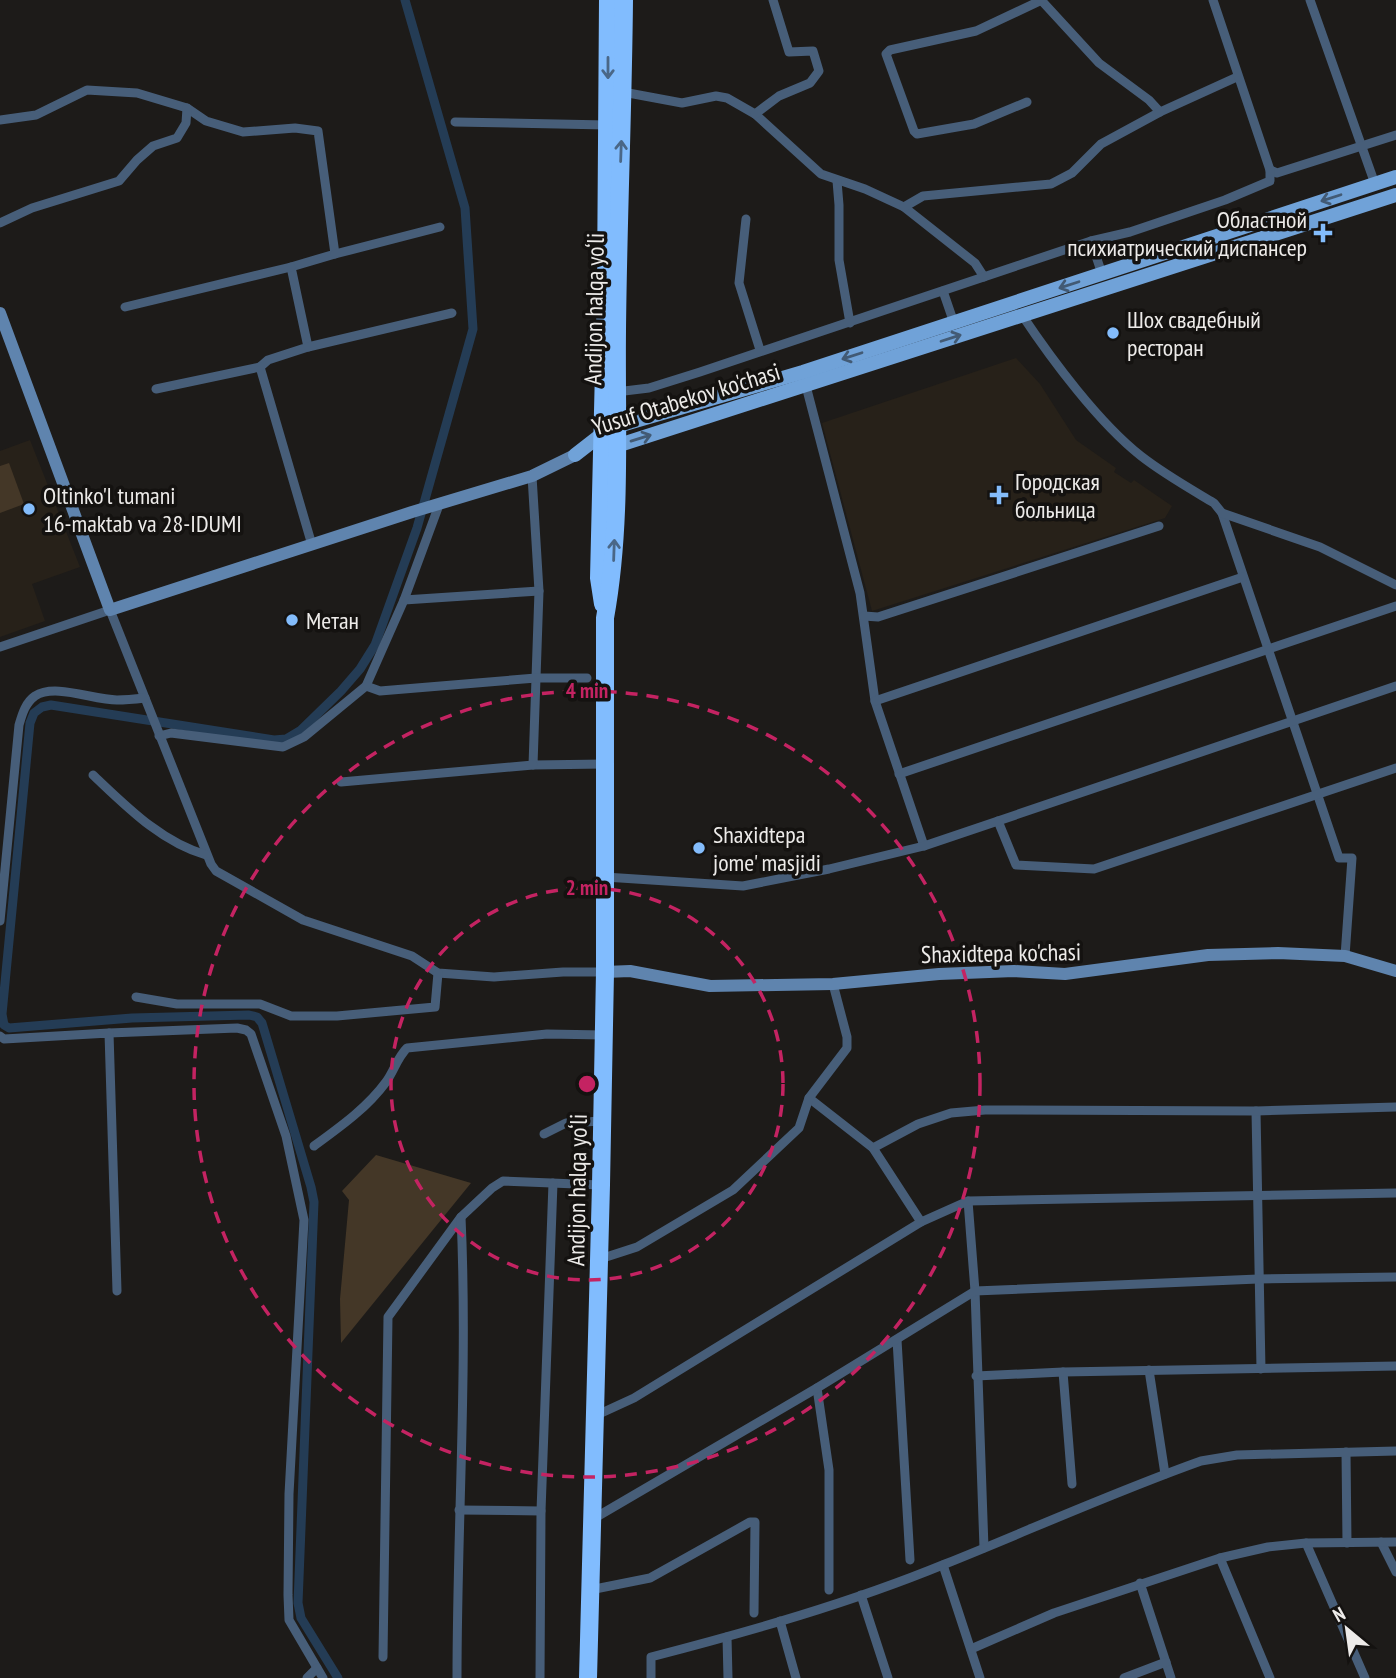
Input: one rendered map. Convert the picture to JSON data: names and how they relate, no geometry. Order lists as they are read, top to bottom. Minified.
{"streets":{"highway":["Andijon halqa yo‘li"],"main road":["Yusuf Otabekov ko'chasi"],"street":["Shaxidtepa ko'chasi"]},"crossings":[["Andijon halqa yo‘li","Yusuf Otabekov ko'chasi"],["Andijon halqa yo‘li","Shaxidtepa ko'chasi"]],"places":{"health":["Областной психиатрический диспансер","Городская больница"],"other":["Шох свадебный ресторан","Oltinko'l tumani 16-maktab va 28-IDUMI","Метан","Shaxidtepa jome' masjidi"]},"north":"top left","rings":["4 min","2 min"]}
